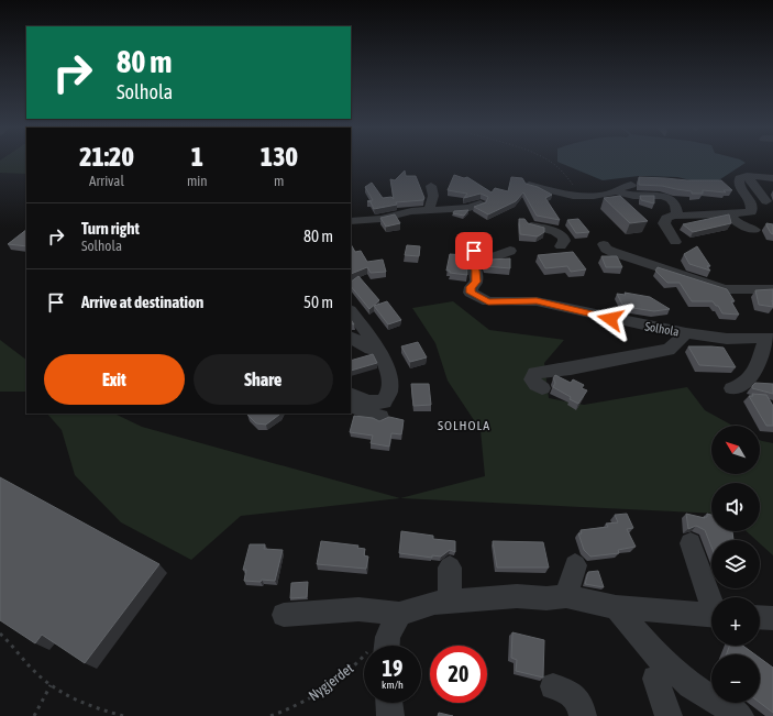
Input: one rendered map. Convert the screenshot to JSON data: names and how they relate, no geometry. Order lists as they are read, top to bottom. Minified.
{"streets":{"street":["Solhola"],"path":["Nygjerdet"]},"districts":["SOLHOLA"],"north":"top left","page":{"turn":["80 m","Solhola"],"eta":["21:20","Arrival","1","min","130","m"],"list":[{"name":"Turn right","note":"Solhola","value":"80 m"},{"name":"Arrive at destination","value":"50 m"}],"buttons":["Exit","Share"],"map_buttons":["+","−"],"speed":"19 km/h","limit":"20"}}
